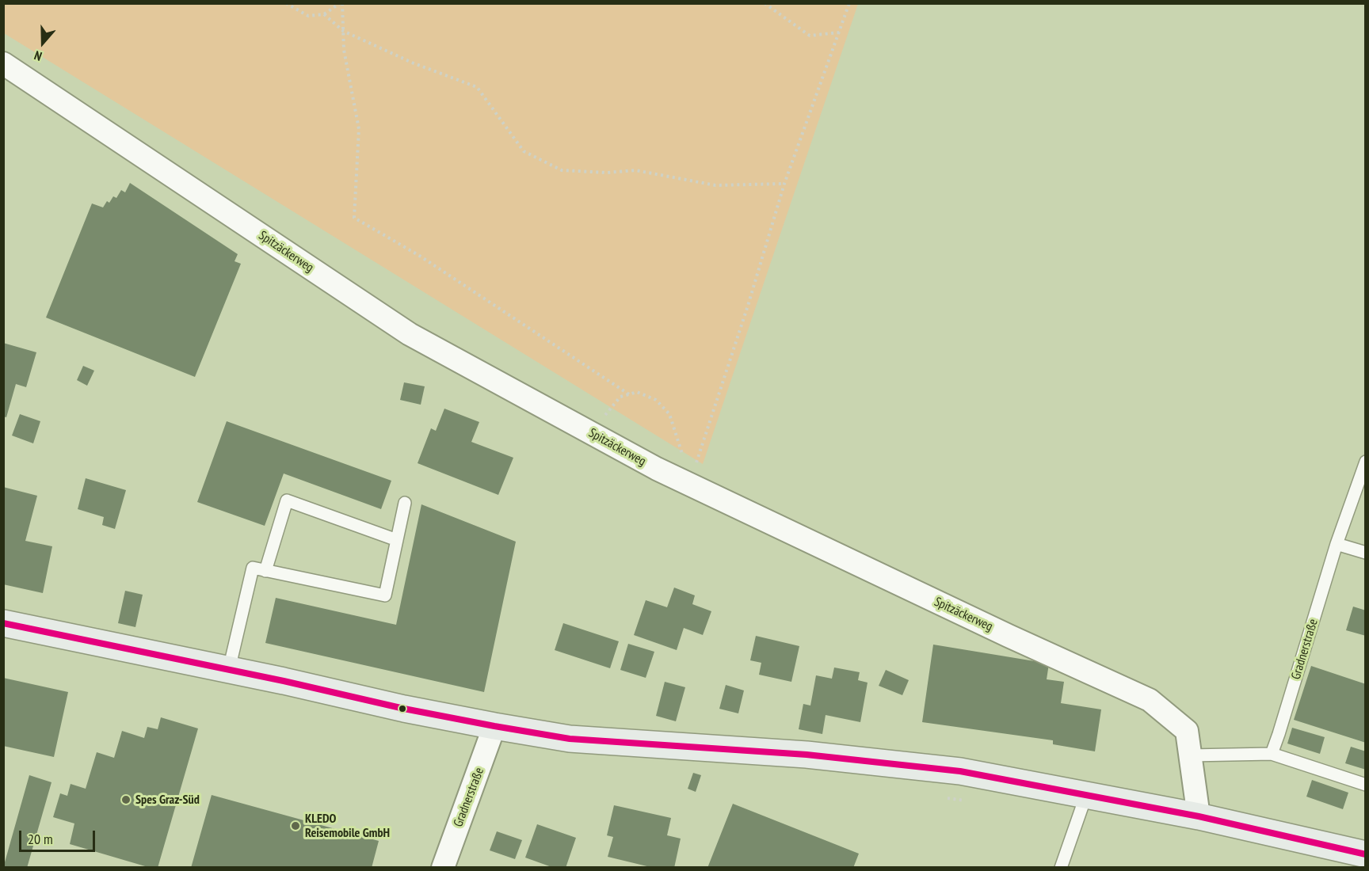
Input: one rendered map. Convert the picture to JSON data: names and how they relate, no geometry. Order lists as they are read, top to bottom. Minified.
{"streets":{"street":["Spitzäckerweg","Gradnerstraße"]},"places":["Spes Graz-Süd","KLEDO Reisemobile GmbH"],"scale_bar":"20 m","north":"bottom"}
